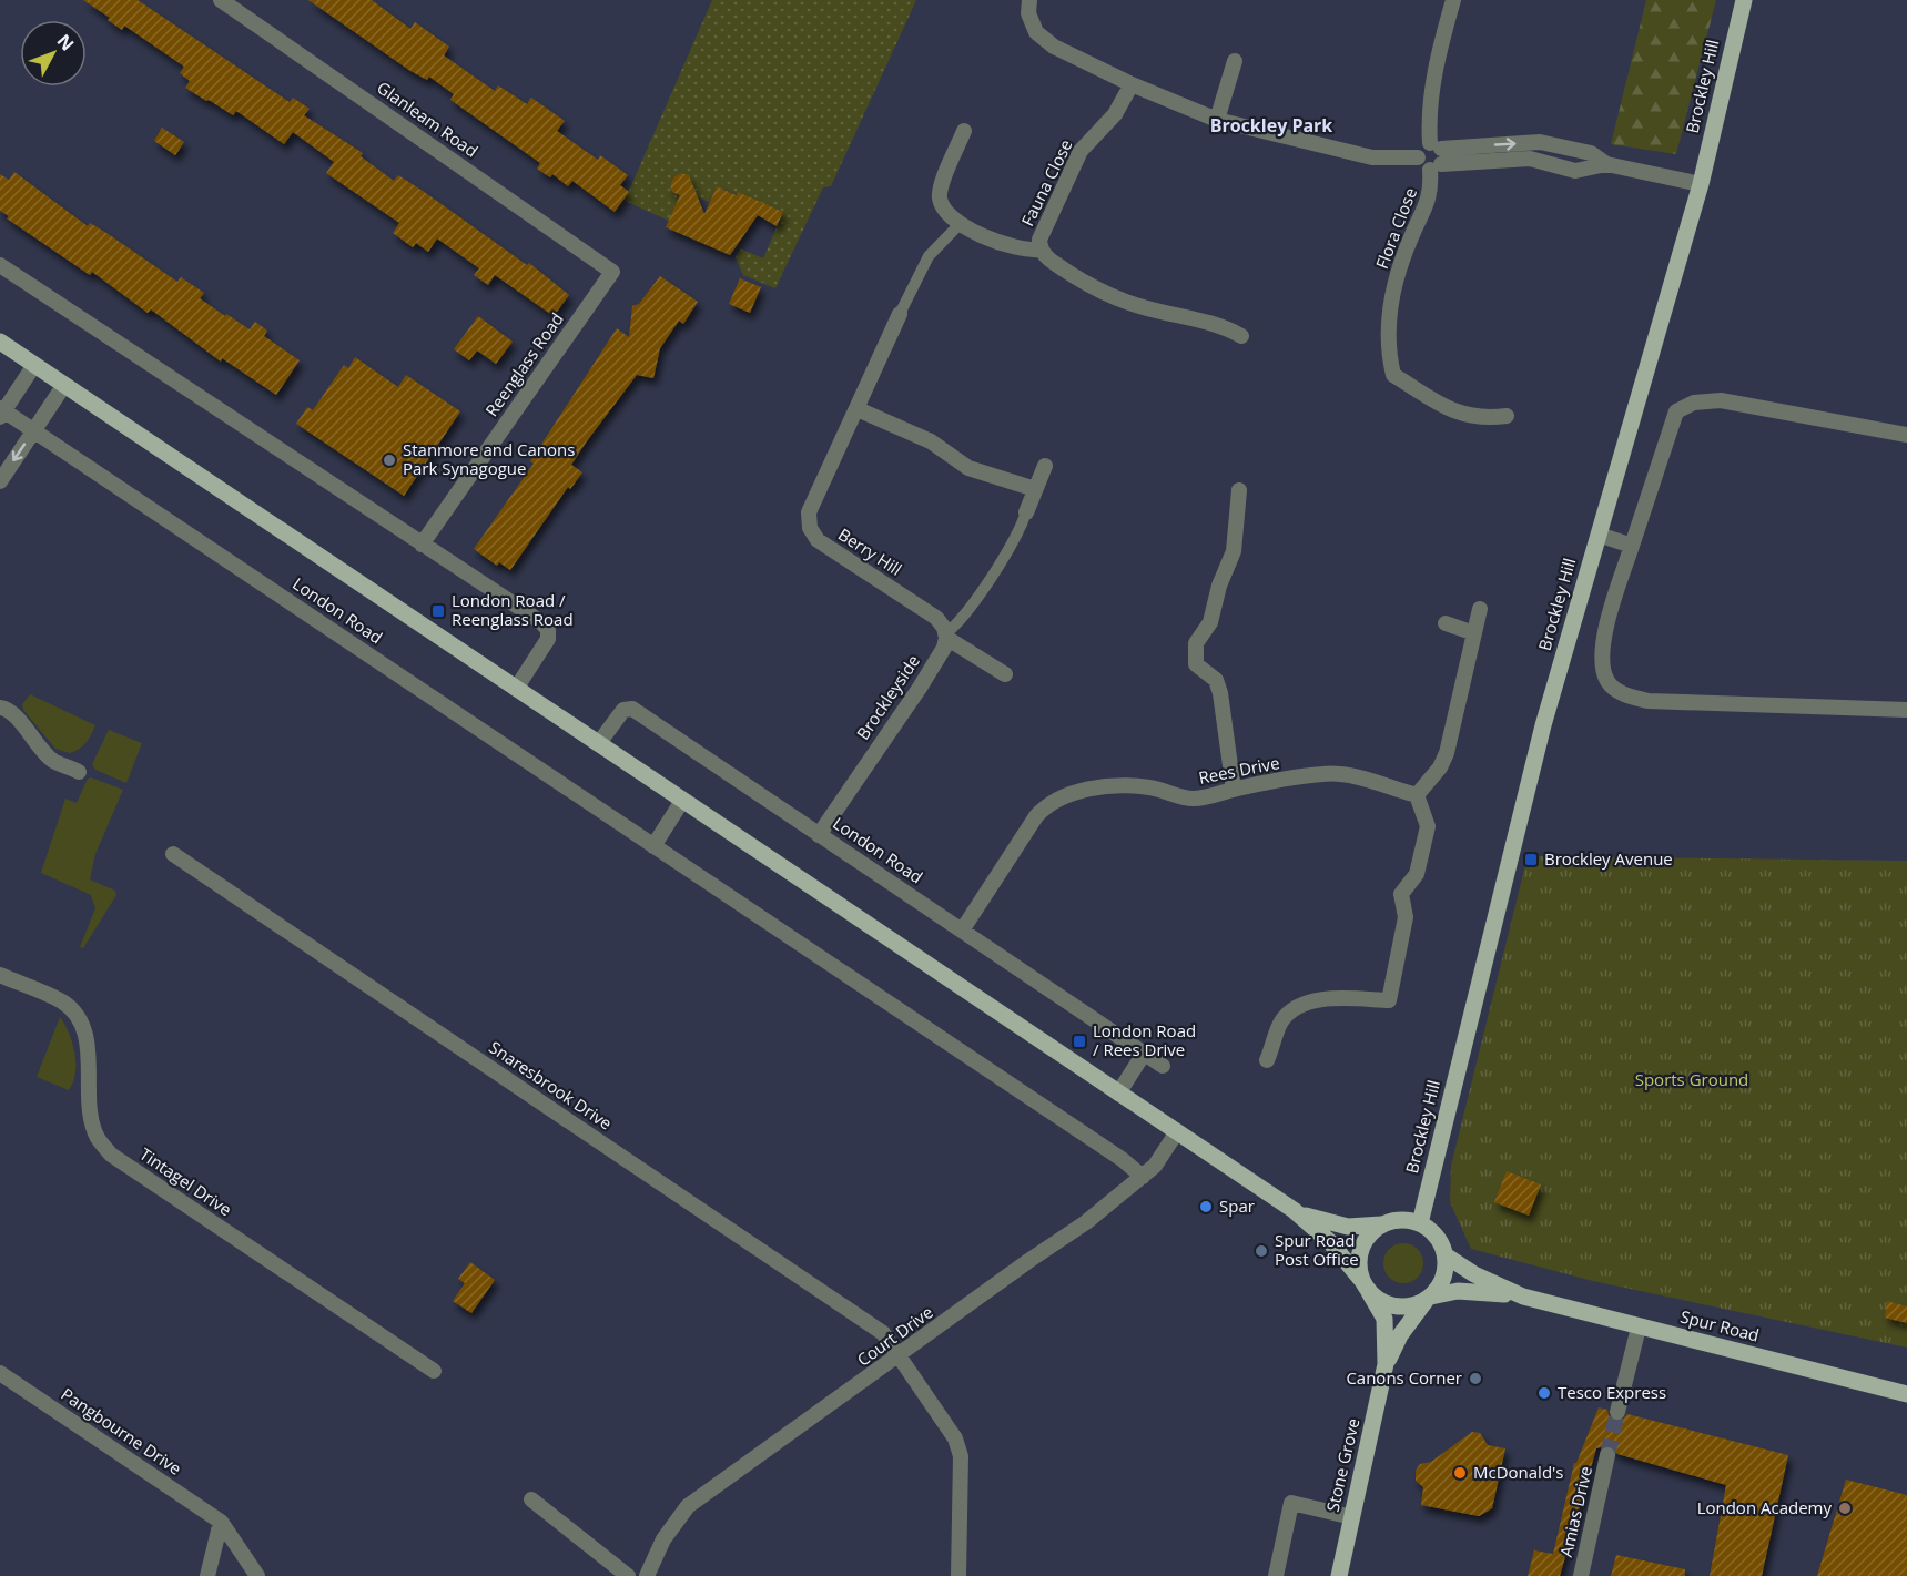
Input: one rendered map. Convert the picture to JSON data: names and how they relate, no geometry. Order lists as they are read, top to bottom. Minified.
{"streets":{"main road":["Brockley Hill","Spur Road","Stone Grove"],"street":["Glanleam Road","Fauna Close","Flora Close","Reenglass Road","Berry Hill","London Road","Brockleyside","Rees Drive","Snaresbrook Drive","Tintagel Drive","Court Drive","Pangbourne Drive","Amias Drive"]},"crossings":[["Brockley Hill","Spur Road"],["Brockley Hill","Stone Grove"],["Glanleam Road","Reenglass Road"],["Berry Hill","Brockleyside"],["London Road","Brockleyside"],["London Road","Rees Drive"],["London Road","Court Drive"],["Snaresbrook Drive","Court Drive"],["Spur Road","Stone Grove"]],"districts":["Brockley Park"],"parks":["Sports Ground"],"places":{"other":["Stanmore and Canons Park Synagogue","Spar","Spur Road Post Office","Canons Corner","Tesco Express","McDonald's","London Academy"],"transit":["London Road / Reenglass Road","Brockley Avenue","London Road / Rees Drive"]},"north":"top right"}
